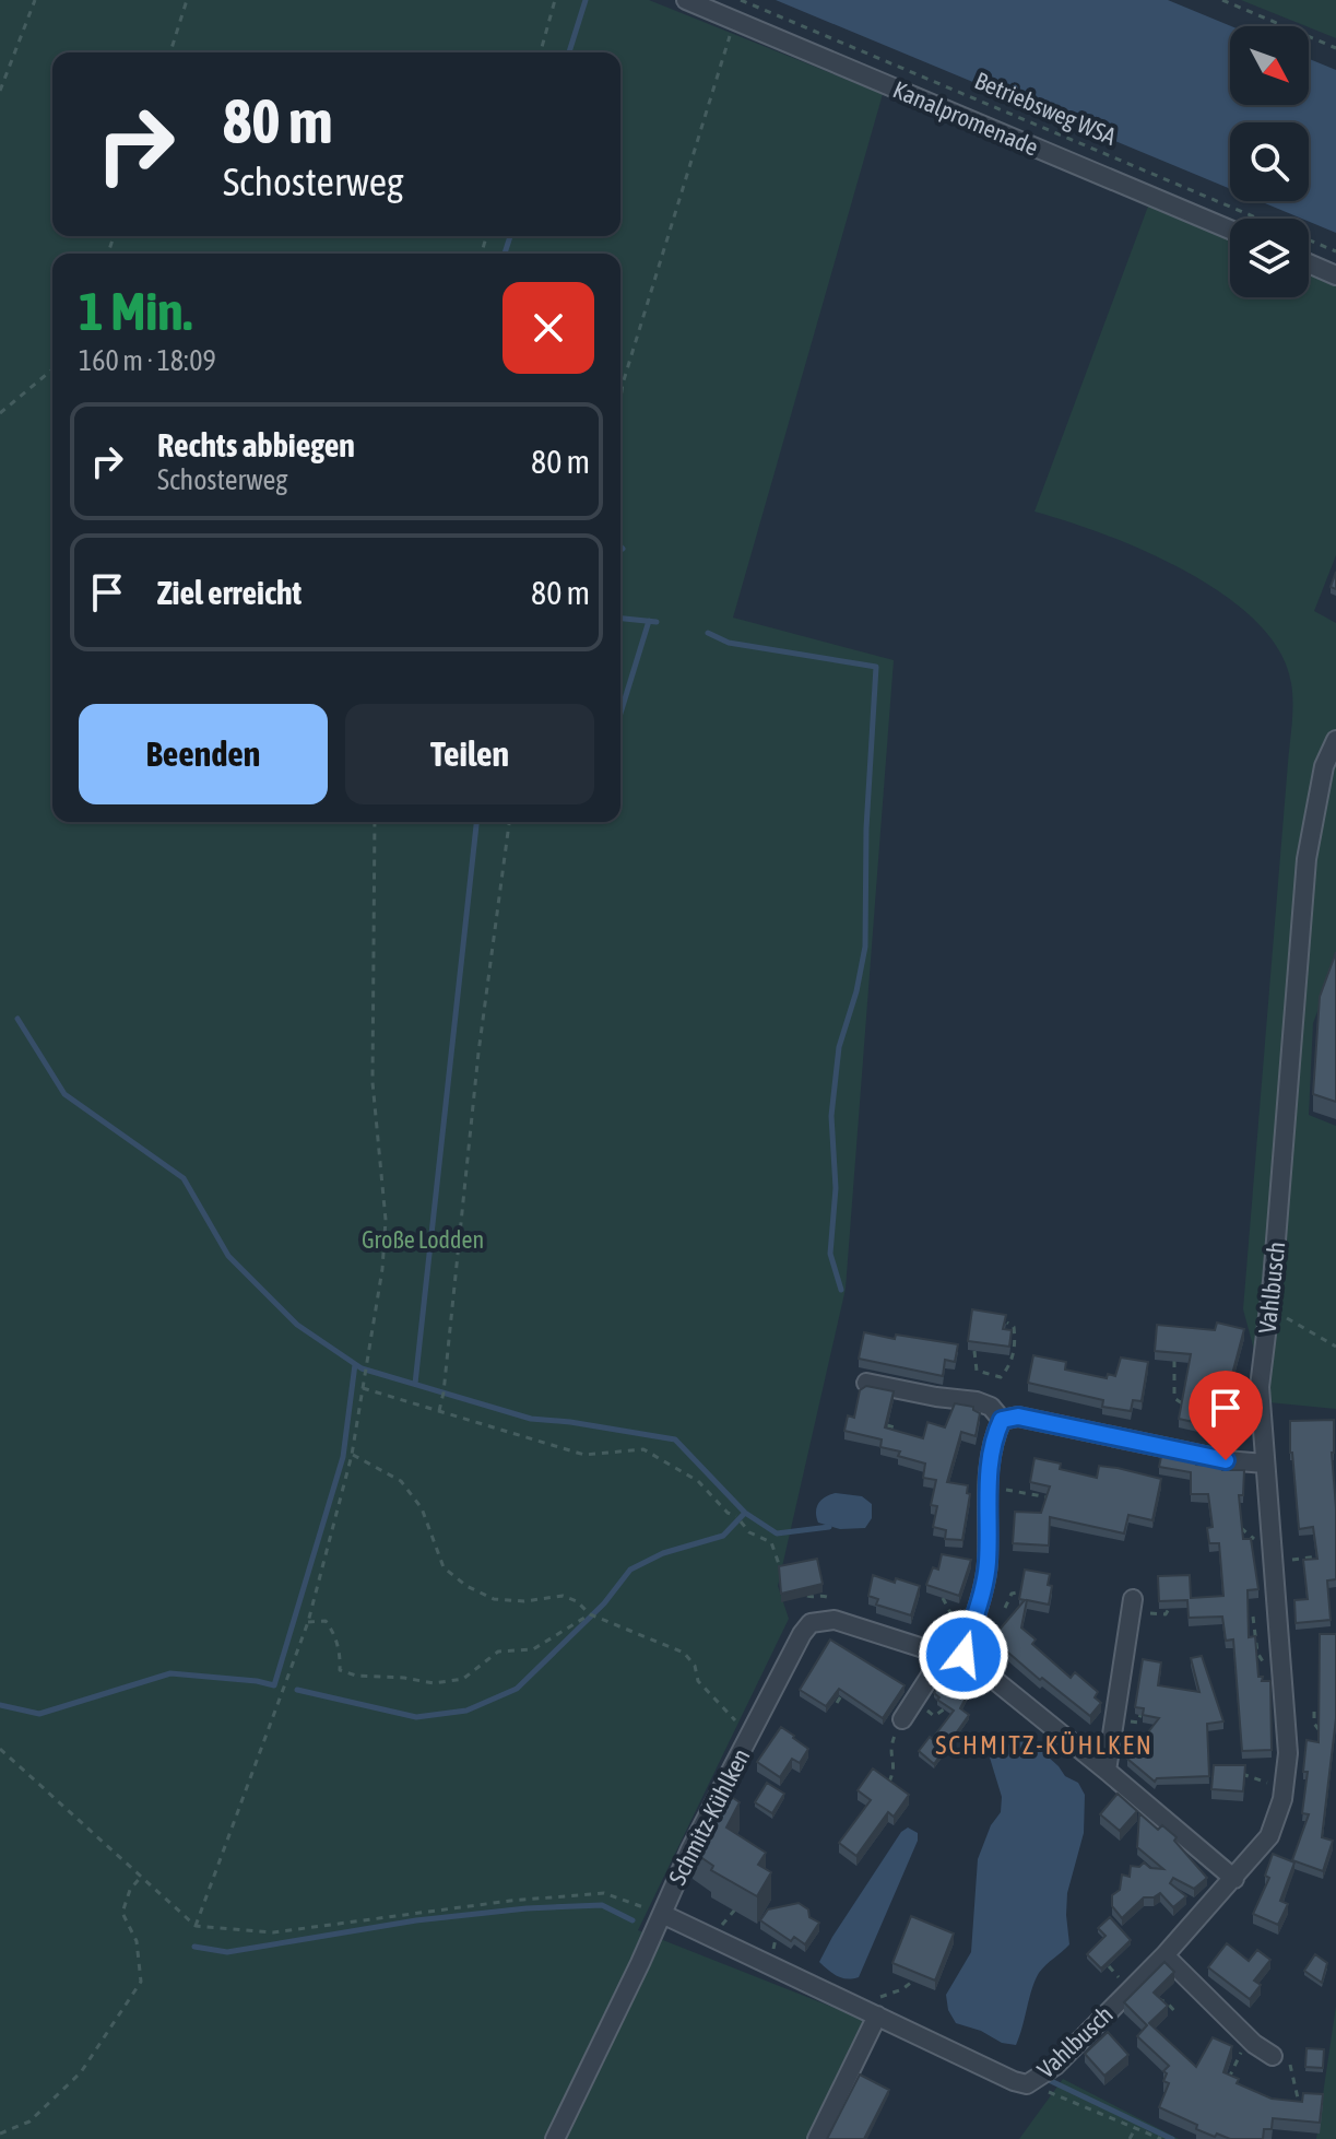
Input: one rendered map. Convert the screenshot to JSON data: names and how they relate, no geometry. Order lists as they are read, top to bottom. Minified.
{"streets":{"street":["Kanalpromenade","Vahlbusch","Schmitz-Kühlken"],"path":["Betriebsweg WSA"]},"crossings":[["Vahlbusch","Schmitz-Kühlken"]],"districts":["SCHMITZ-KÜHLKEN"],"parks":["Große Lodden"],"north":"bottom right","page":{"turn":["80 m","Schosterweg"],"heading":["1 Min.","160 m · 18:09"],"list":[{"name":"Rechts abbiegen","note":"Schosterweg","value":"80 m"},{"name":"Ziel erreicht","value":"80 m"}],"buttons":["Beenden","Teilen"]}}
